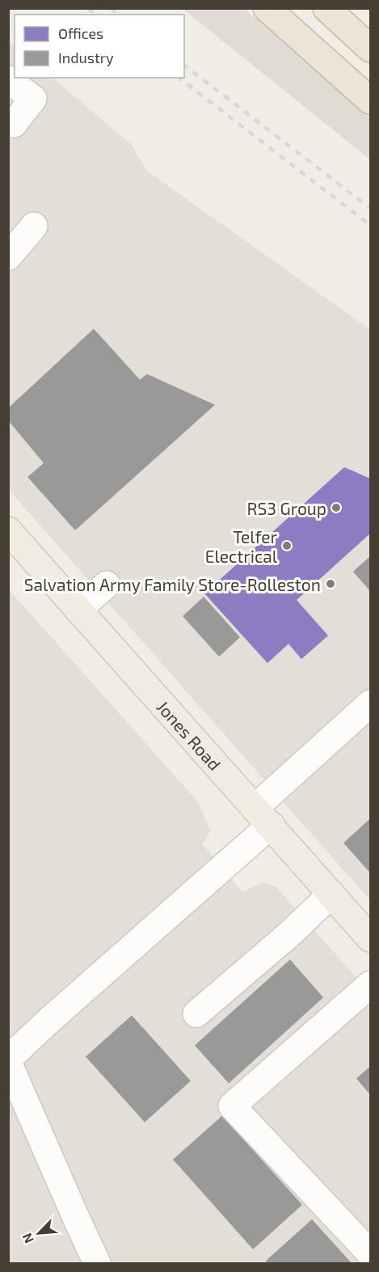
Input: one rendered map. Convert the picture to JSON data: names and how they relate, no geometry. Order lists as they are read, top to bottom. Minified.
{"streets":{"main road":["Jones Road"]},"places":["RS3 Group","Telfer Electrical","Salvation Army Family Store-Rolleston"],"legend":["Offices","Industry"],"north":"bottom left"}
